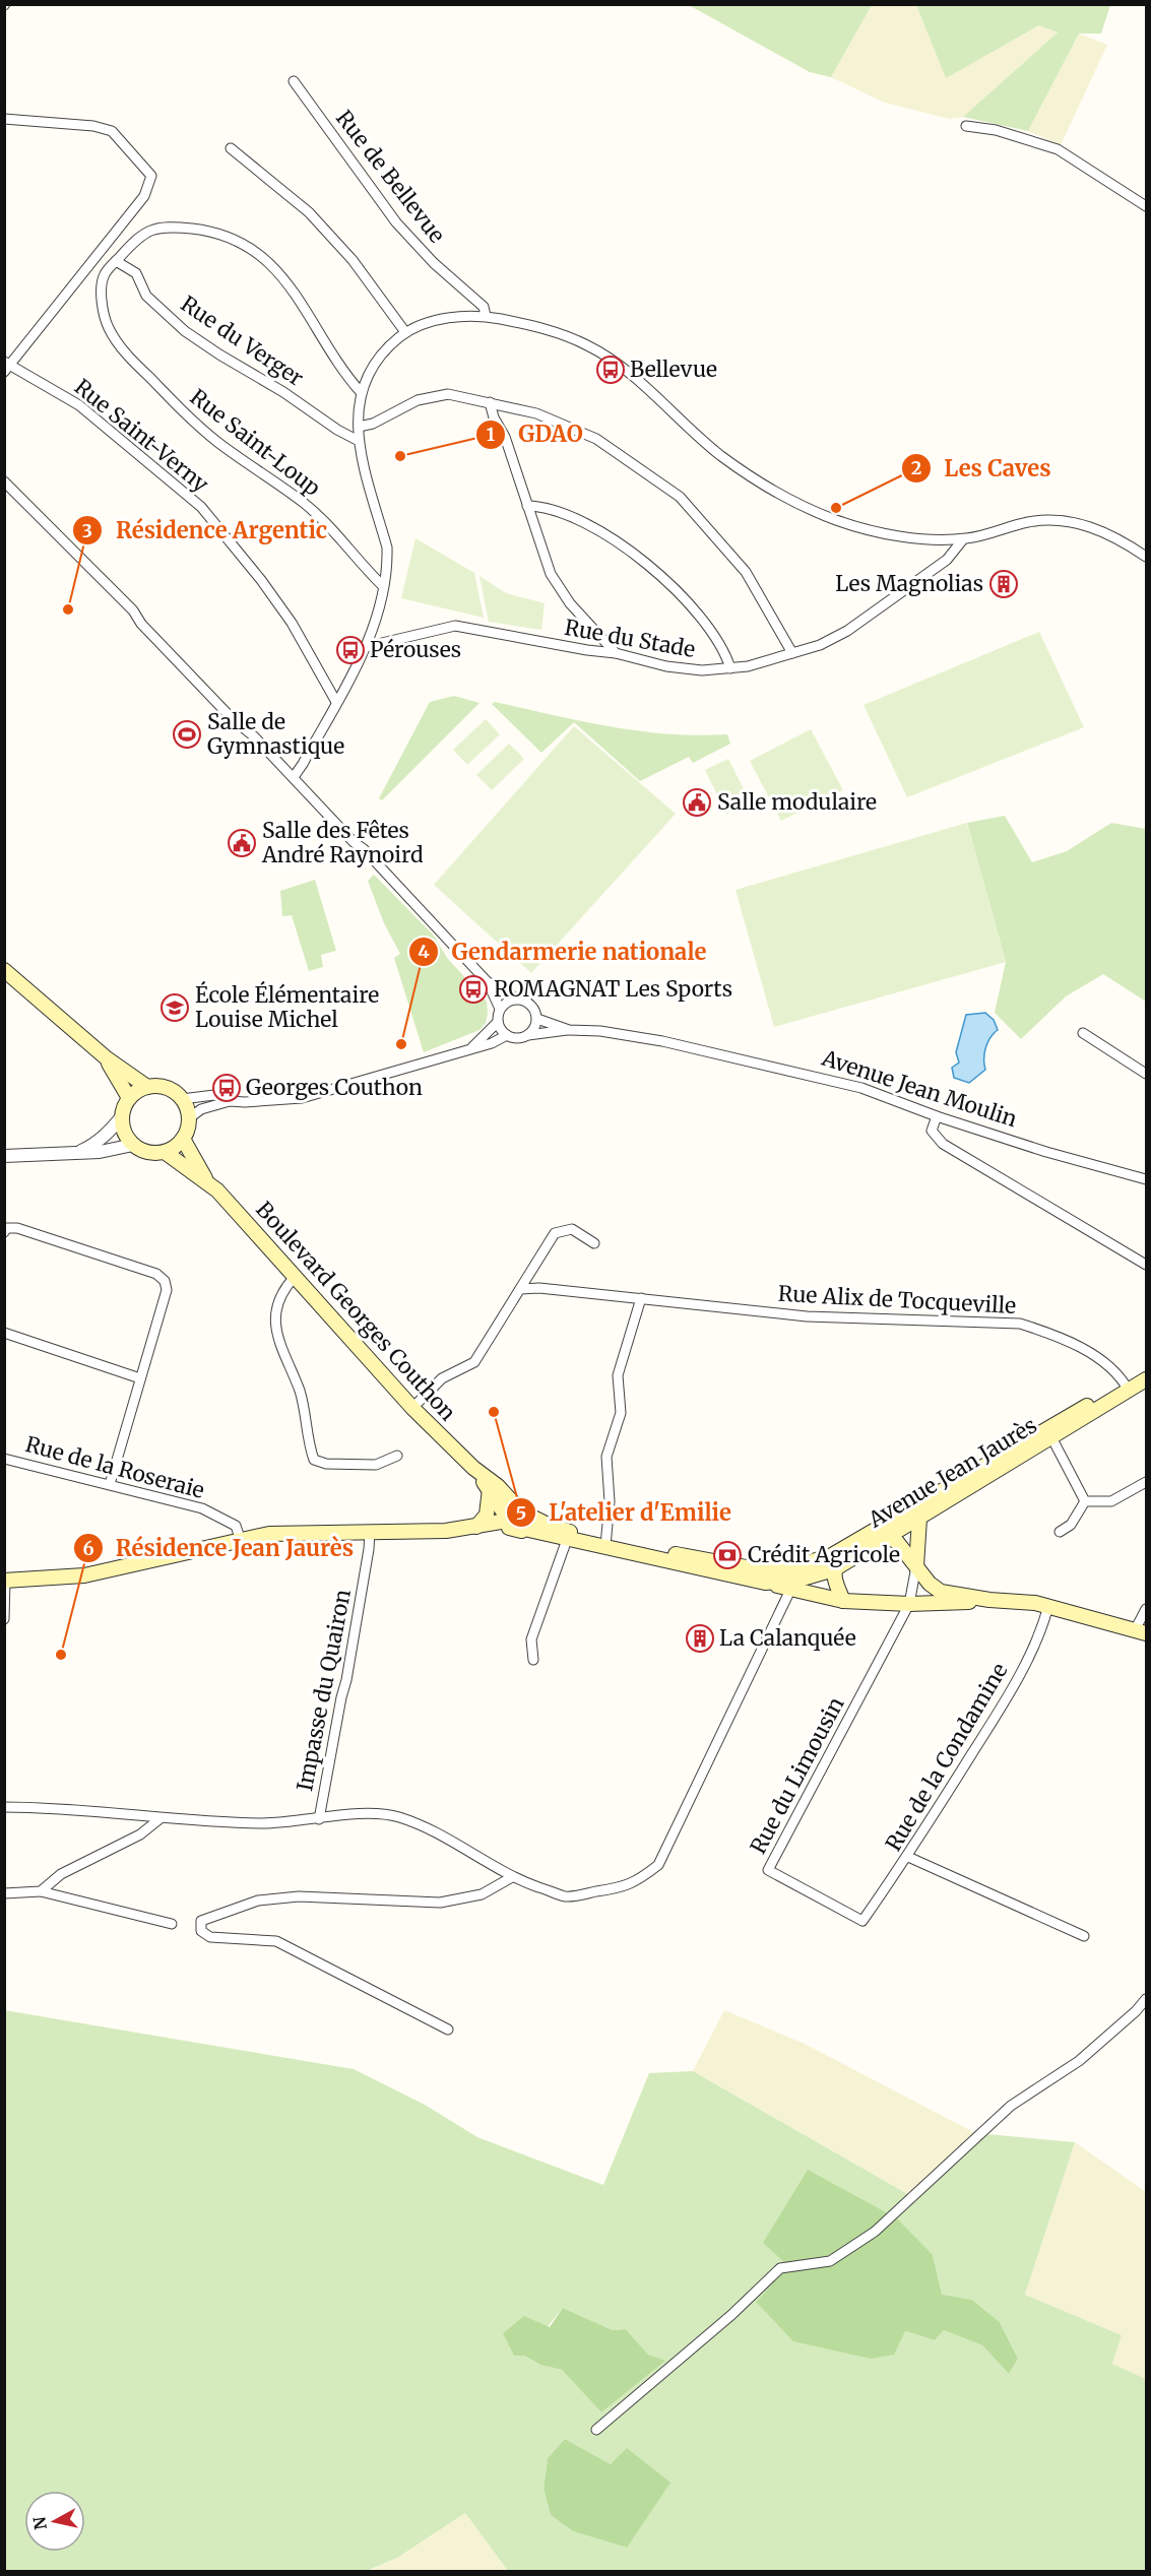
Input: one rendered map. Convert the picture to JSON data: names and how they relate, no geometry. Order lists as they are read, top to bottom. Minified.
{"streets":{"main road":["Boulevard Georges Couthon","Avenue Jean Jaurès"],"street":["Rue de Bellevue","Rue du Verger","Rue Saint-Verny","Rue Saint-Loup","Rue du Stade","Avenue Jean Moulin","Rue Alix de Tocqueville","Rue de la Roseraie","Impasse du Quairon","Rue de la Condamine","Rue du Limousin"]},"crossings":[["Rue Alix de Tocqueville","Avenue Jean Jaurès"],["Boulevard Georges Couthon","Avenue Jean Jaurès"],["Rue de la Condamine","Rue du Limousin"]],"places":{"bus stop":["Bellevue","Pérouses","ROMAGNAT Les Sports","Georges Couthon"],"other":["GDAO","Les Caves","Résidence Argentic","Gendarmerie nationale","L'atelier d'Emilie","Résidence Jean Jaurès"],"building":["Les Magnolias","La Calanquée"],"sports":["Salle de Gymnastique"],"public building":["Salle modulaire","Salle des Fêtes André Raynoird"],"school or university":["École Élémentaire Louise Michel"],"bank":["Crédit Agricole"]},"north":"left"}
